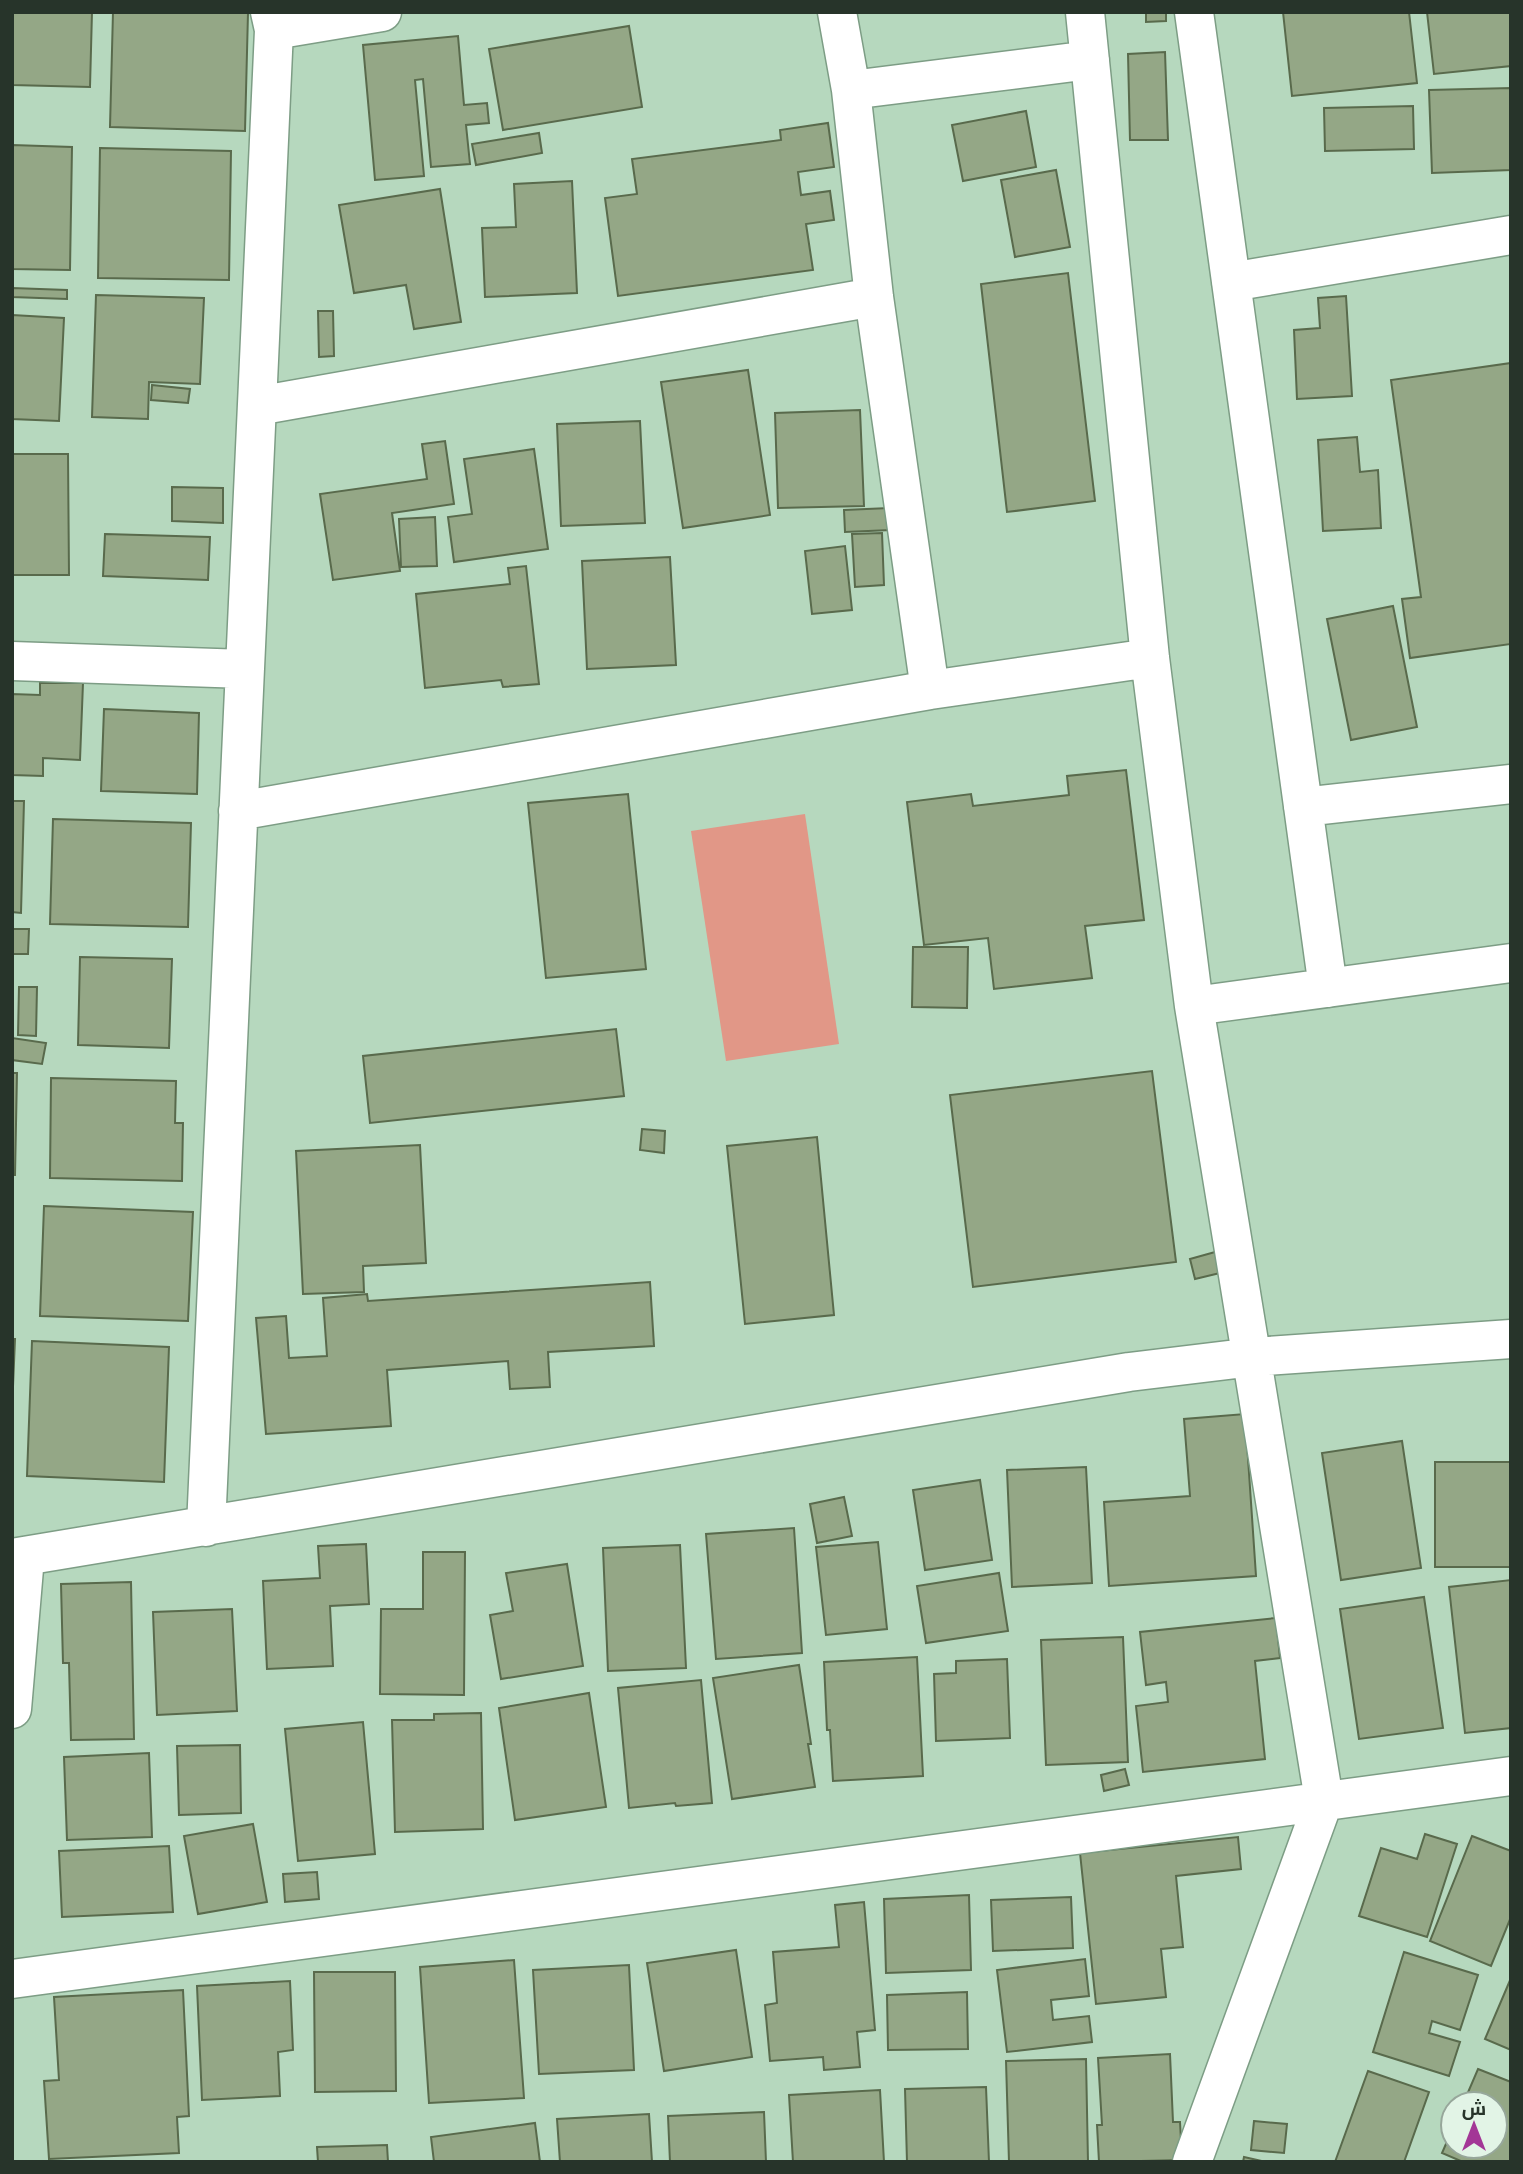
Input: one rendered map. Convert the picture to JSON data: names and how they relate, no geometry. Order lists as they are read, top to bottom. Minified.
{"north":"top"}
